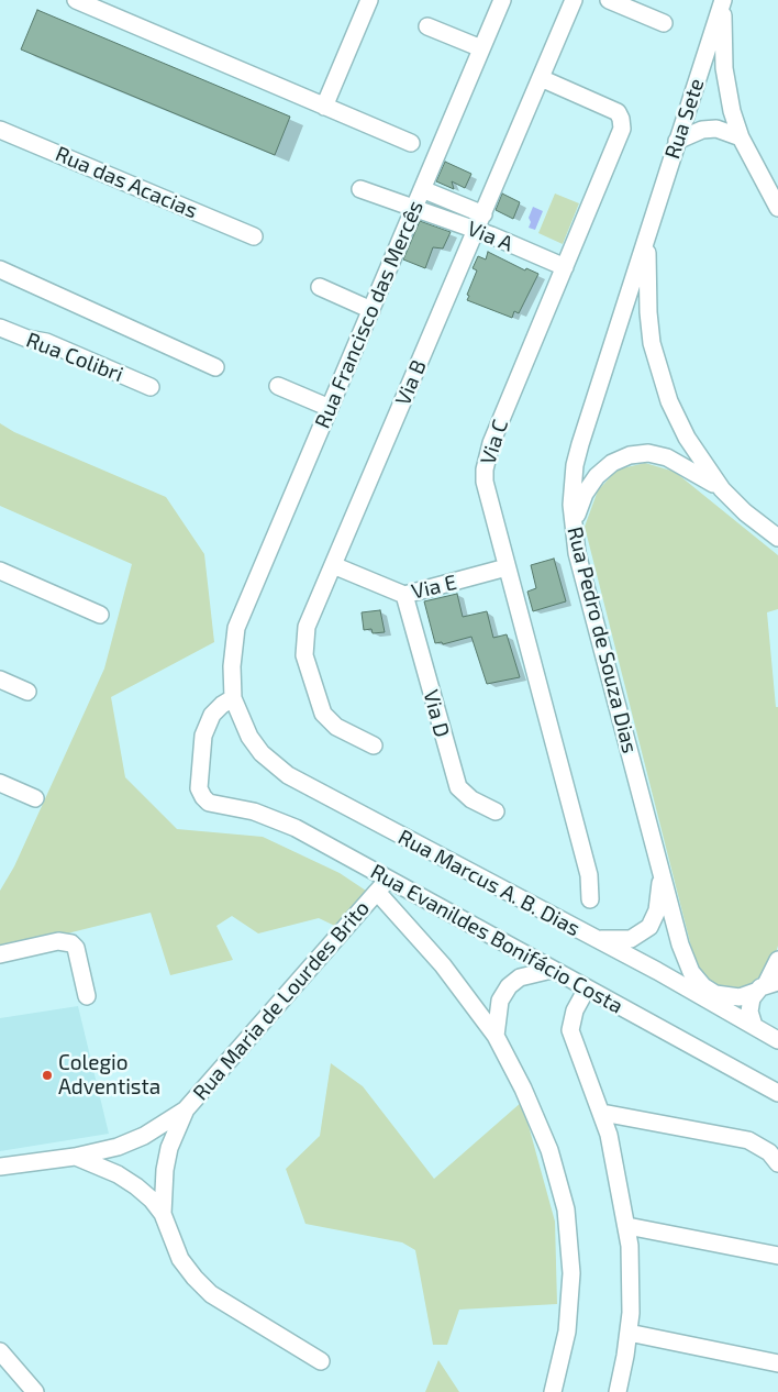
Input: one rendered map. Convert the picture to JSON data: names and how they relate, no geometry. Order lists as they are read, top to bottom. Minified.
{"streets":{"street":["Rua Sete","Rua das Acacias","Via A","Rua Francisco das Mercês","Rua Colibri","Via B","Via C","Via E","Rua Pedro de Souza Dias","Via D","Rua Marcus A. B. Dias","Rua Evanildes Bonifácio Costa","Rua Maria de Lourdes Brito"]},"crossings":[["Rua Sete","Rua Pedro de Souza Dias"],["Via A","Rua Francisco das Mercês"],["Via A","Via B"],["Via A","Via C"],["Rua Francisco das Mercês","Rua Marcus A. B. Dias"],["Rua Francisco das Mercês","Rua Evanildes Bonifácio Costa"],["Via B","Via C"],["Via B","Via E"],["Via C","Via E"],["Via E","Via D"],["Rua Pedro de Souza Dias","Rua Marcus A. B. Dias"],["Rua Marcus A. B. Dias","Rua Evanildes Bonifácio Costa"],["Rua Evanildes Bonifácio Costa","Rua Maria de Lourdes Brito"]],"places":["Colegio Adventista"]}
